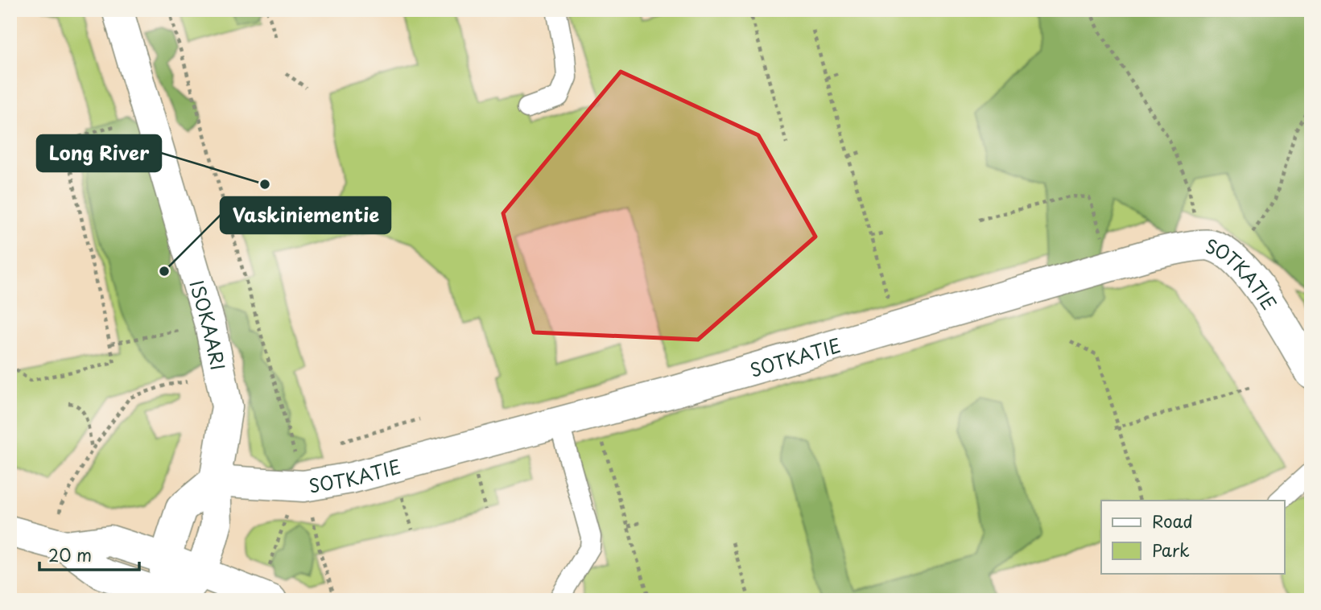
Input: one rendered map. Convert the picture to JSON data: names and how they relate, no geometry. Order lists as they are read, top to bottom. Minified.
{"streets":{"street":["SOTKATIE","ISOKAARI"]},"crossings":[["SOTKATIE","ISOKAARI"]],"places":["Long River","Vaskiniementie"],"legend":["Road","Park"],"scale_bar":"20 m"}
